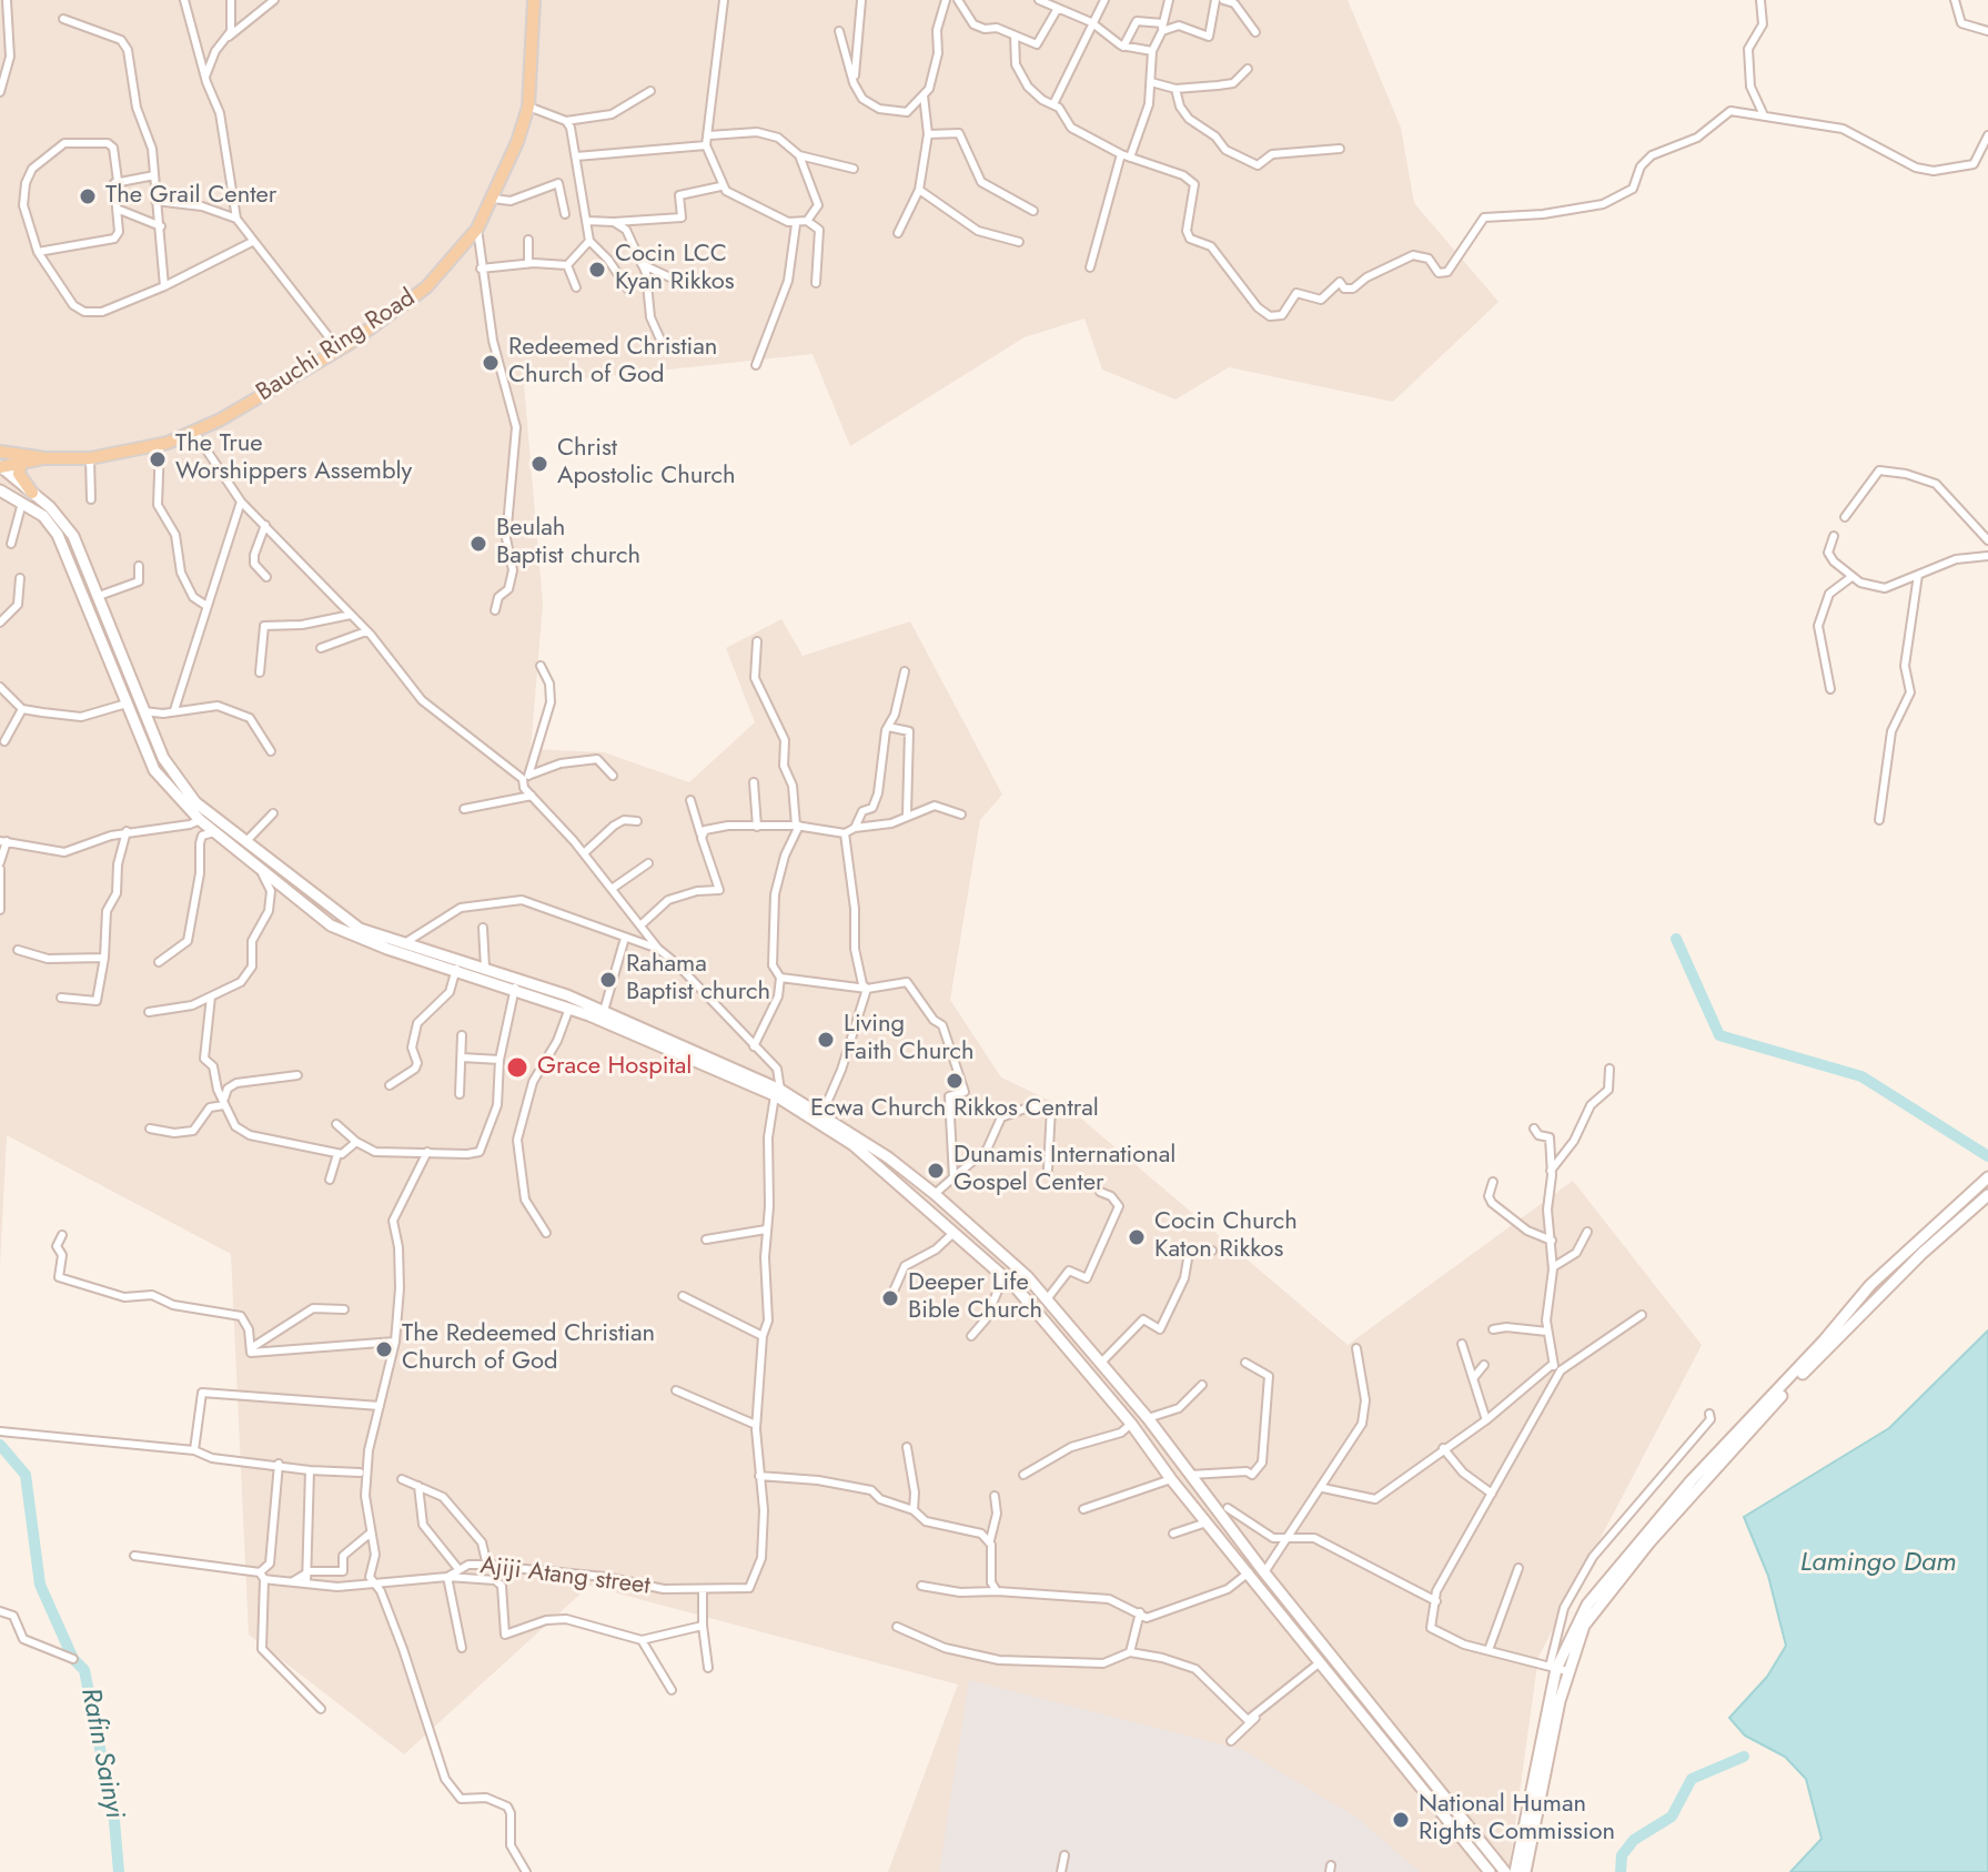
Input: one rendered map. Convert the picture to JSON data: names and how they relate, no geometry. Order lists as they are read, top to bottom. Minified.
{"streets":{"main road":["Bauchi Ring Road"],"street":["Ajiji Atang street"]},"water":["Lamingo Dam","Rafin Sainyi"],"places":["The Grail Center","Cocin LCC Kyan Rikkos","Redeemed Christian Church of God","The True Worshippers Assembly","Christ Apostolic Church","Beulah Baptist church","Rahama Baptist church","Living Faith Church","Grace Hospital","Ecwa Church Rikkos Central","Dunamis International Gospel Center","Cocin Church Katon Rikkos","Deeper Life Bible Church","The Redeemed Christian Church of God","National Human Rights Commission"]}
